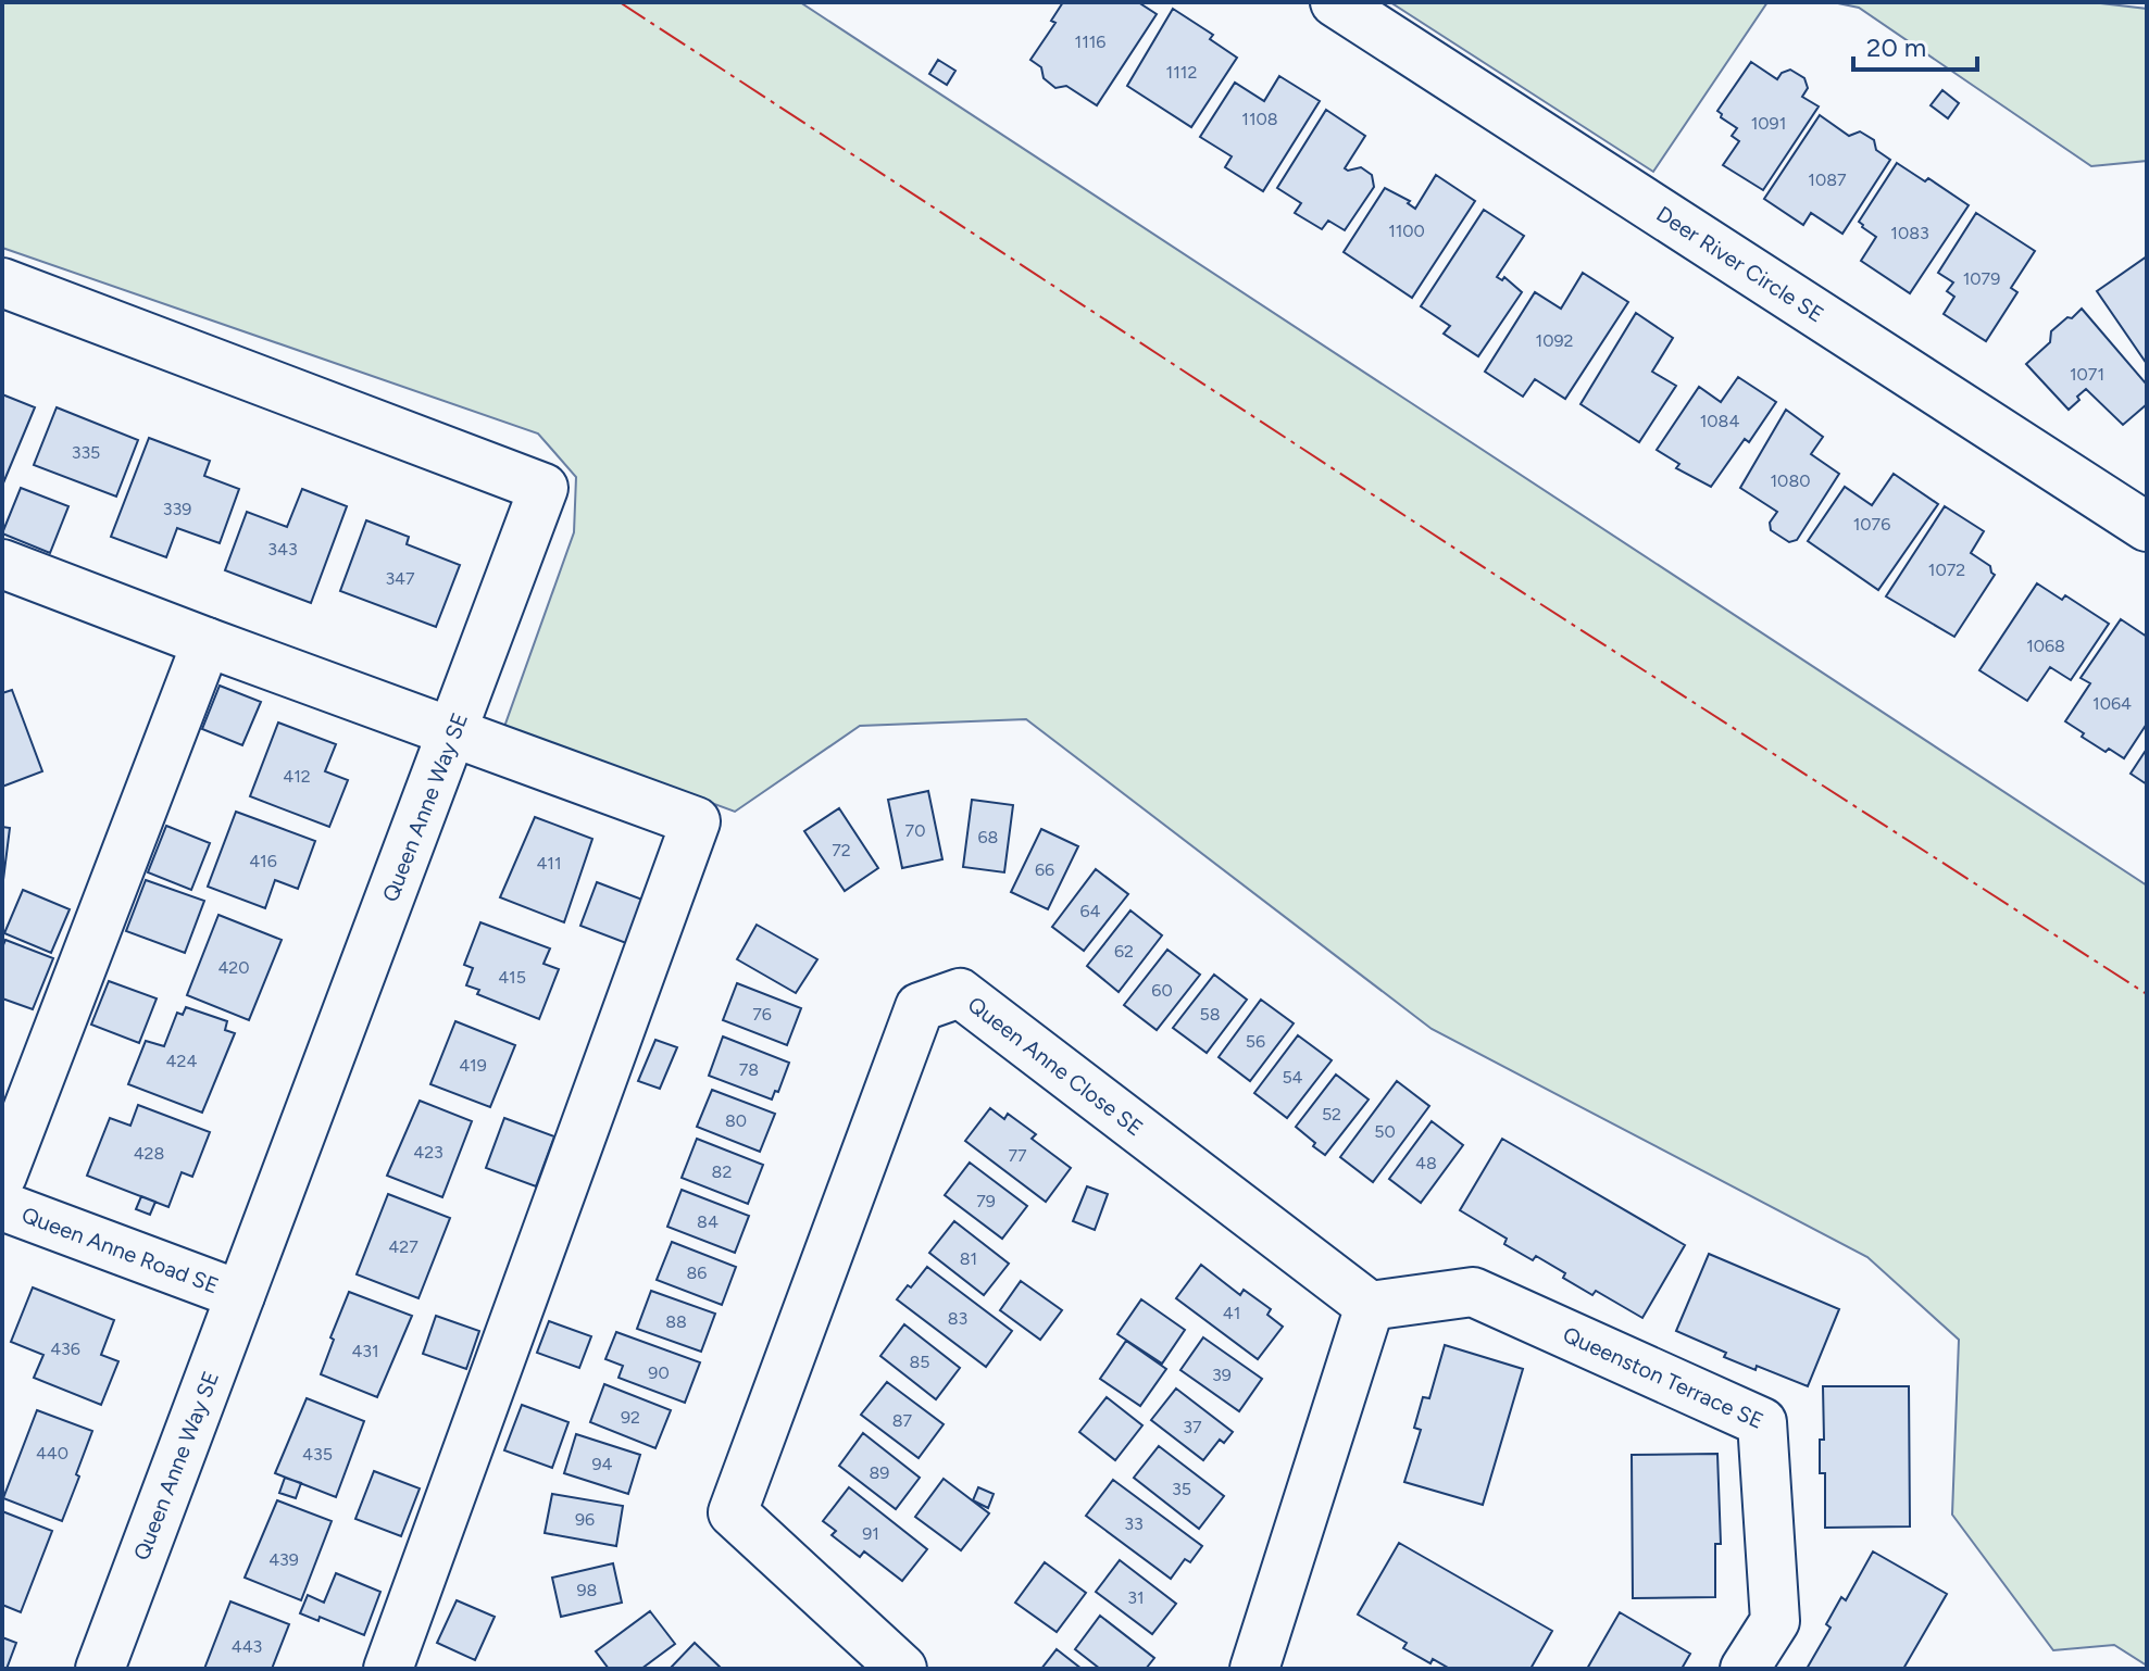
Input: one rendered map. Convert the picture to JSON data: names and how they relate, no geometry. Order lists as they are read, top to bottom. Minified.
{"streets":{"street":["Deer River Circle SE","Queen Anne Way SE","Queen Anne Close SE","Queen Anne Road SE","Queenston Terrace SE"]},"crossings":[["Queen Anne Way SE","Queen Anne Road SE"],["Queen Anne Close SE","Queenston Terrace SE"]],"house_numbers":["1116","1112","1108","1091","1087","1100","1083","1079","1092","1071","1084","335","1080","339","1076","343","1072","347","1068","1064","412","70","68","72","416","411","66","64","62","420","415","60","76","58","56","424","419","78","54","52","80","50","423","428","77","48","82","79","84","427","81","86","41","83","88","436","431","85","90","39","92","87","37","440","435","94","89","35","96","33","91","439","98","31","443"],"scale_bar":"20 m"}
